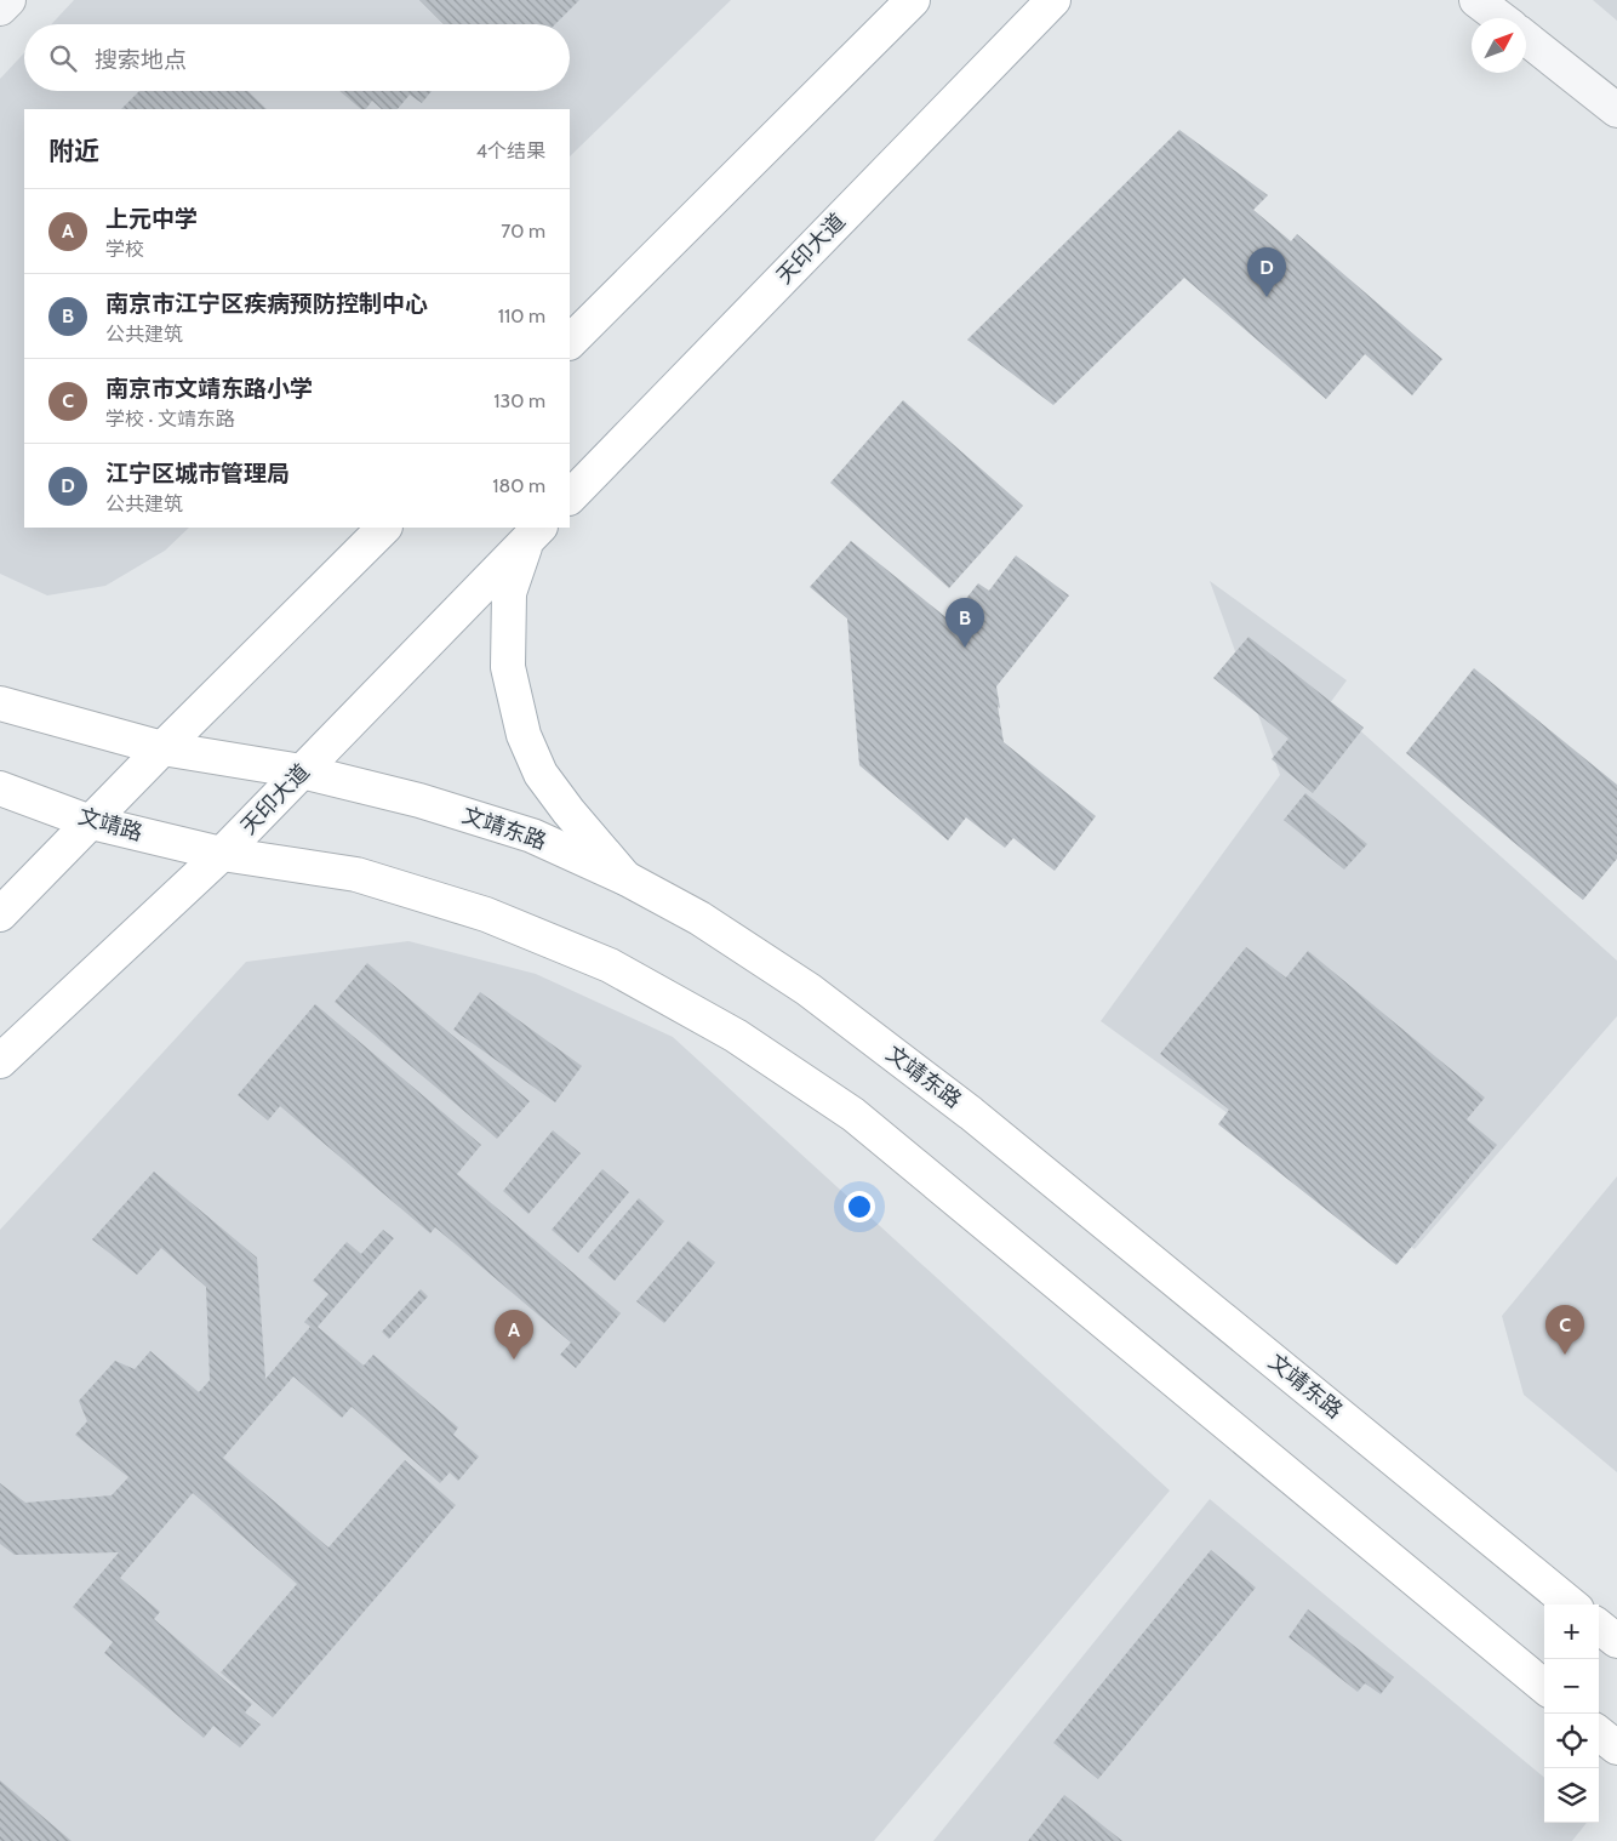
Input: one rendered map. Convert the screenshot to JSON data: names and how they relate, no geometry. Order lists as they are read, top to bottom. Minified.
{"streets":{"main road":["天印大道","文靖路","文靖东路"]},"crossings":[["天印大道","文靖路"],["天印大道","文靖东路"]],"north":"top right","page":{"search":"搜索地点","heading":["附近","4个结果"],"list":[{"mark":"A","name":"上元中学","note":"学校","value":"70 m"},{"mark":"B","name":"南京市江宁区疾病预防控制中心","note":"公共建筑","value":"110 m"},{"mark":"C","name":"南京市文靖东路小学","note":"学校 · 文靖东路","value":"130 m"},{"mark":"D","name":"江宁区城市管理局","note":"公共建筑","value":"180 m"}],"pins":["D","B","C","A"],"map_buttons":["+","−"]}}
